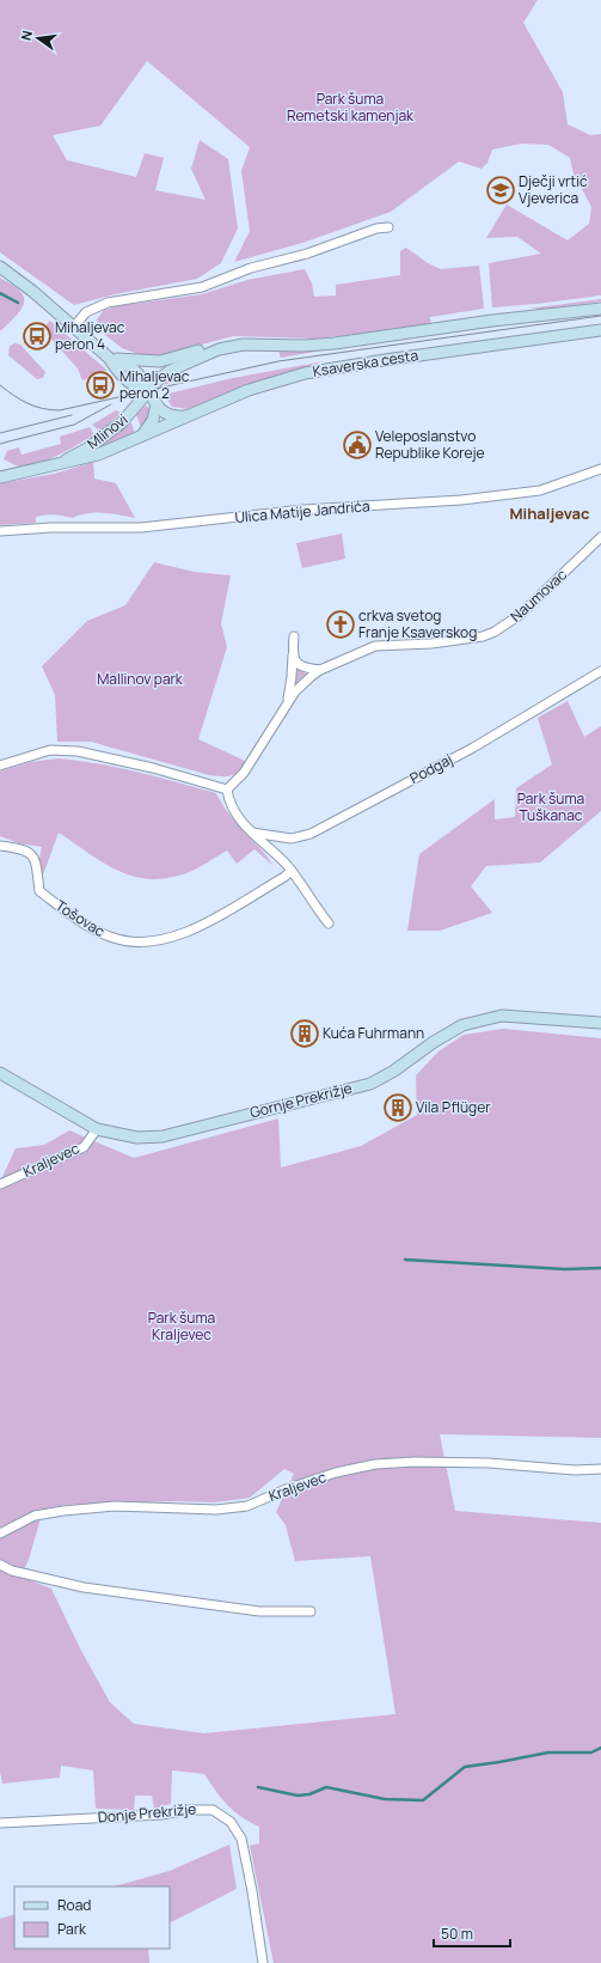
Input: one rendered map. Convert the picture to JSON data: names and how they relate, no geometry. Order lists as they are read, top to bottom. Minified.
{"streets":{"main road":["Ksaverska cesta","Mlinovi","Gornje Prekrižje"],"street":["Ulica Matije Jandrića","Naumovac","Podgaj","Tošovac","Kraljevec","Donje Prekrižje"]},"crossings":[["Ksaverska cesta","Mlinovi"],["Gornje Prekrižje","Kraljevec"]],"districts":["Mihaljevac"],"parks":["Park šuma Remetski kamenjak","Mallinov park","Park šuma Tuškanac","Park šuma Kraljevec"],"places":{"school or university":["Dječji vrtić Vjeverica"],"bus stop":["Mihaljevac peron 4","Mihaljevac peron 2"],"public building":["Veleposlanstvo Republike Koreje"],"church":["crkva svetog Franje Ksaverskog"],"building":["Kuća Fuhrmann","Vila Pflüger"]},"legend":["Road","Park"],"scale_bar":"50 m","north":"left"}
